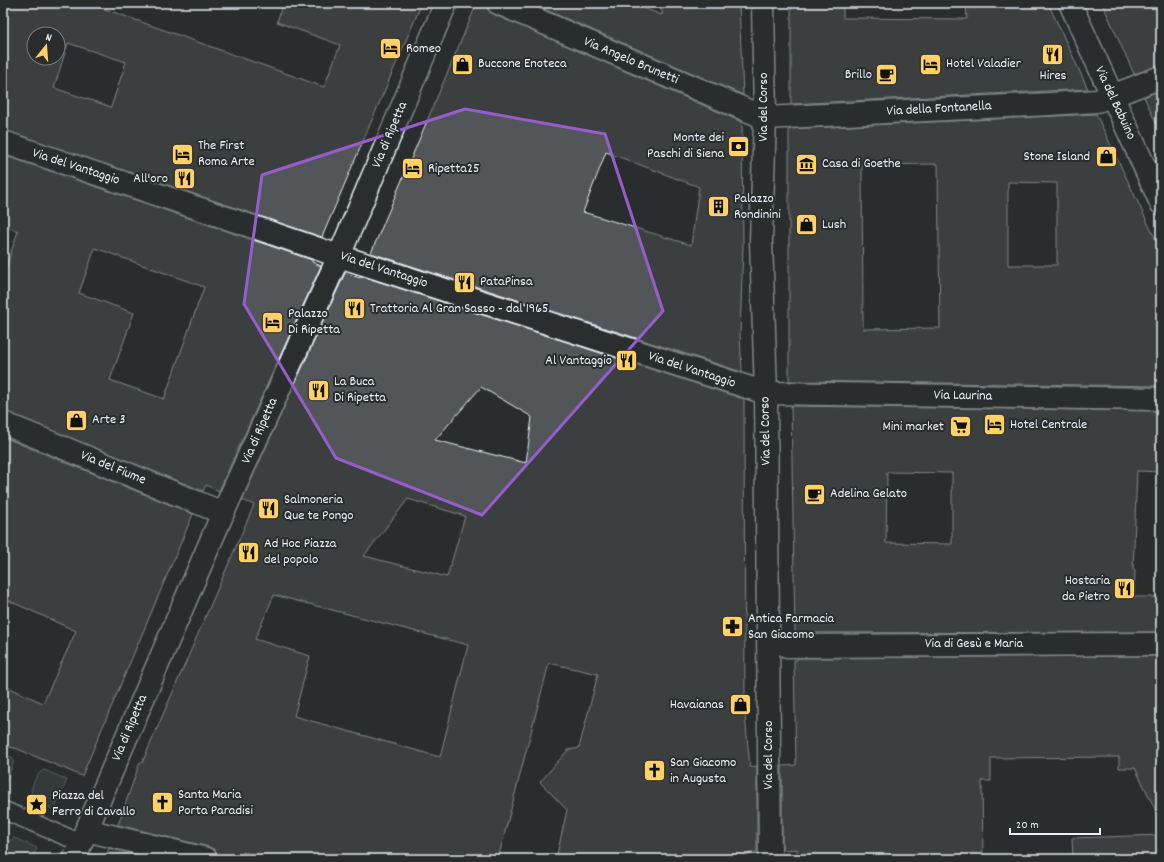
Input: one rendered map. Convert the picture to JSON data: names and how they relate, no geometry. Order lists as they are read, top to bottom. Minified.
{"streets":{"street":["Via Angelo Brunetti","Via del Babuino","Via del Corso","Via della Fontanella","Via di Ripetta","Via del Vantaggio","Via Laurina","Via del Fiume","Via di Gesù e Maria"]},"crossings":[["Via Angelo Brunetti","Via del Corso"],["Via Angelo Brunetti","Via della Fontanella"],["Via del Babuino","Via della Fontanella"],["Via del Corso","Via della Fontanella"],["Via del Corso","Via del Vantaggio"],["Via del Corso","Via Laurina"],["Via di Ripetta","Via del Vantaggio"],["Via di Ripetta","Via del Fiume"],["Via del Vantaggio","Via Laurina"]],"places":{"hotel":["Romeo","Hotel Valadier","The First Roma Arte","Ripetta25","Palazzo Di Ripetta","Hotel Centrale"],"restaurant":["Hires","All'oro","PataPinsa","Trattoria Al Gran Sasso - dal 1965","Al Vantaggio","La Buca Di Ripetta","Salmoneria Que te Pongo","Ad Hoc Piazza del popolo","Hostaria da Pietro"],"shop":["Buccone Enoteca","Stone Island","Lush","Arte 3","Havaianas"],"cafe":["Brillo","Adelina Gelato"],"bank":["Monte dei Paschi di Siena"],"museum":["Casa di Goethe"],"building":["Palazzo Rondinini"],"supermarket":["Mini market"],"pharmacy":["Antica Farmacia San Giacomo"],"church":["San Giacomo in Augusta","Santa Maria Porta Paradisi"],"place":["Piazza del Ferro di Cavallo"]},"scale_bar":"20 m","north":"top"}
